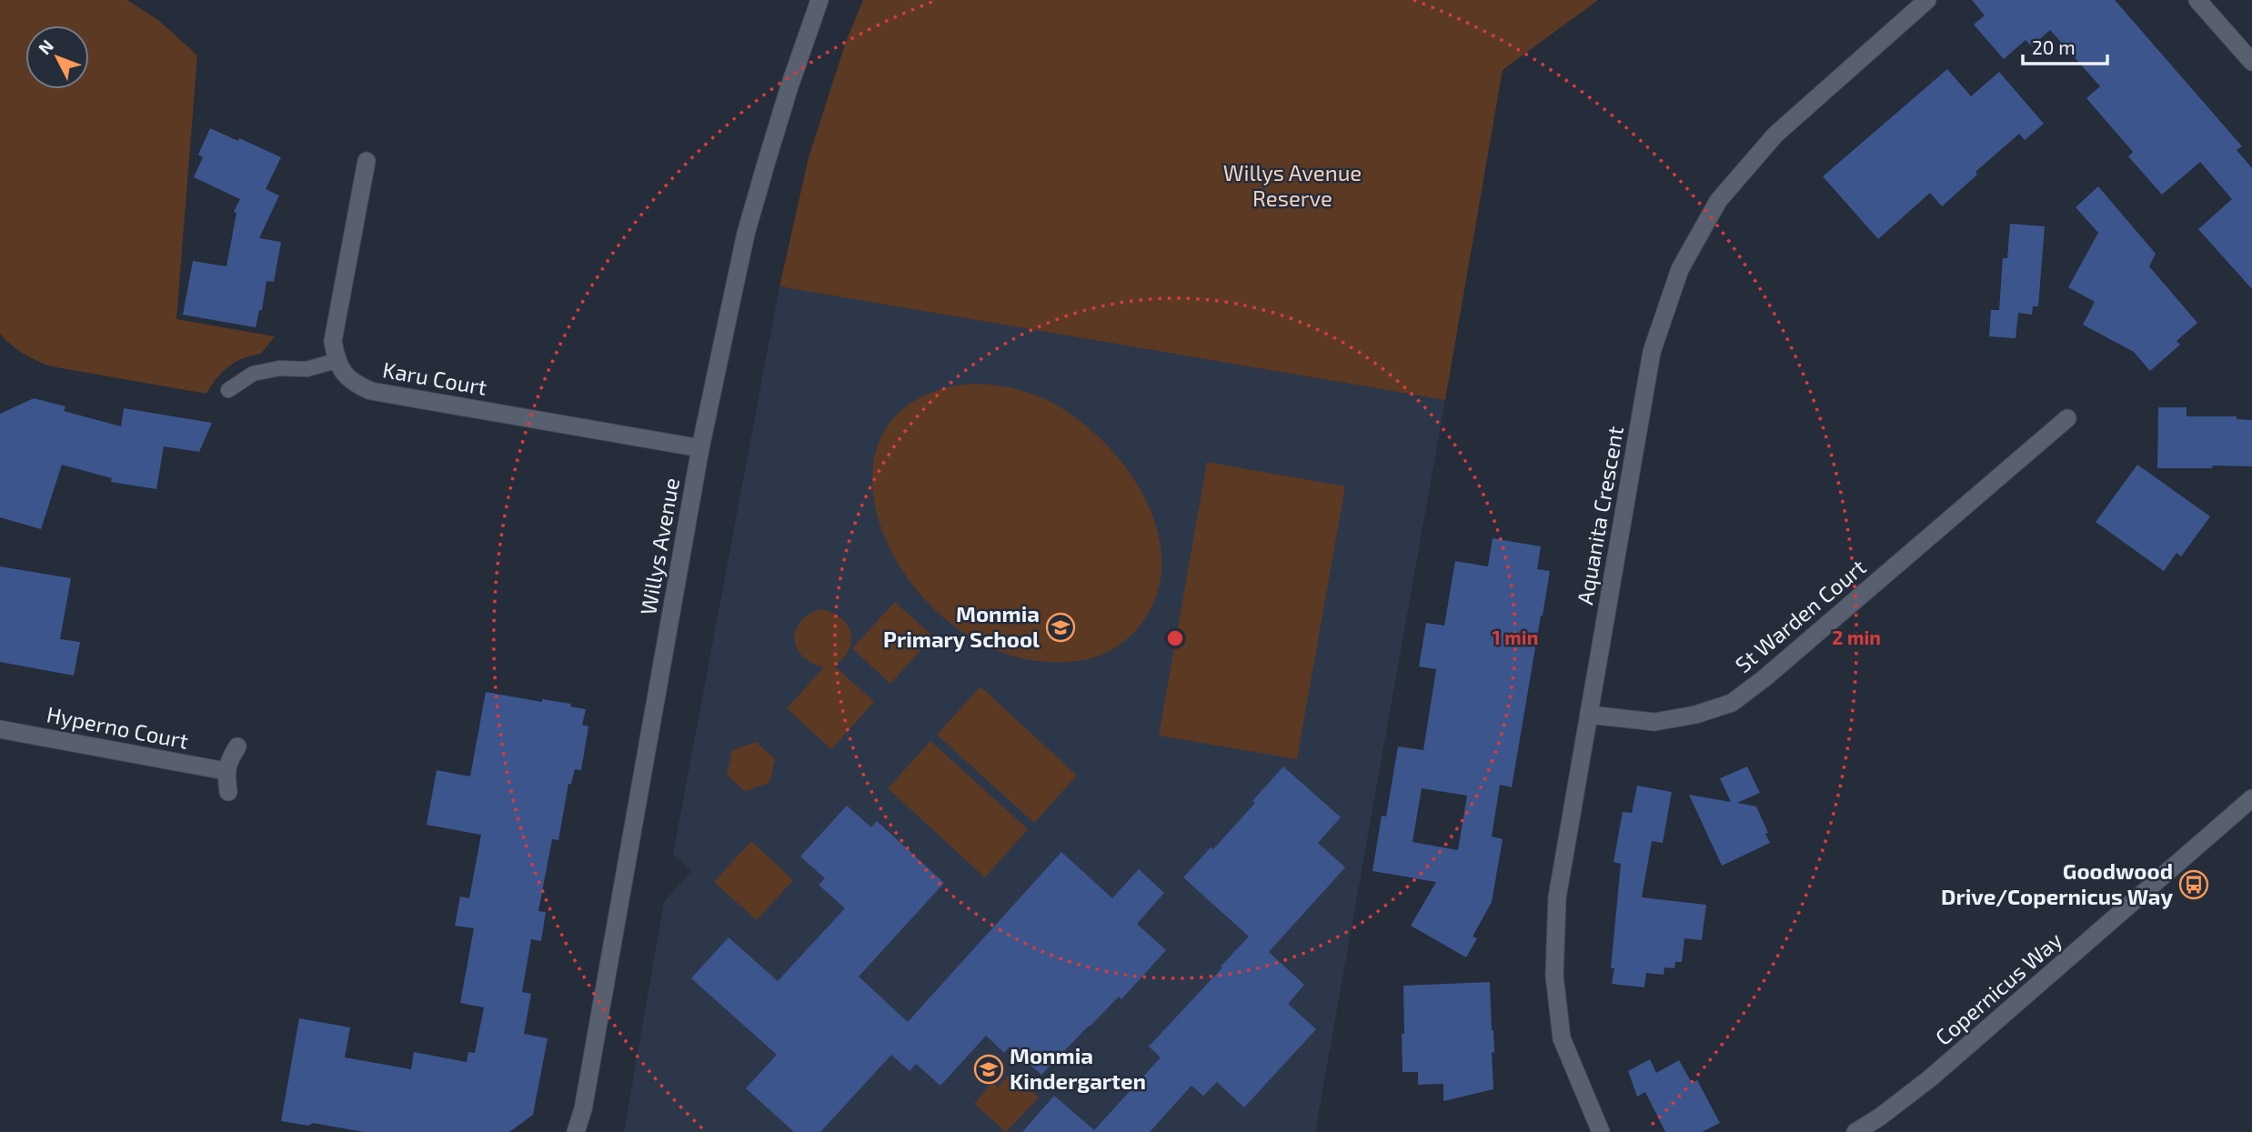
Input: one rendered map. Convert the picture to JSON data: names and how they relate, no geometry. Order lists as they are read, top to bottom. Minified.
{"streets":{"street":["Karu Court","Aquanita Crescent","Willys Avenue","St Warden Court","Hyperno Court","Copernicus Way"]},"crossings":[["Karu Court","Willys Avenue"],["Aquanita Crescent","St Warden Court"]],"parks":["Willys Avenue Reserve"],"places":{"school or university":["Monmia Primary School","Monmia Kindergarten"],"bus stop":["Goodwood Drive/Copernicus Way"]},"scale_bar":"20 m","north":"top left","rings":["1 min","2 min"]}
